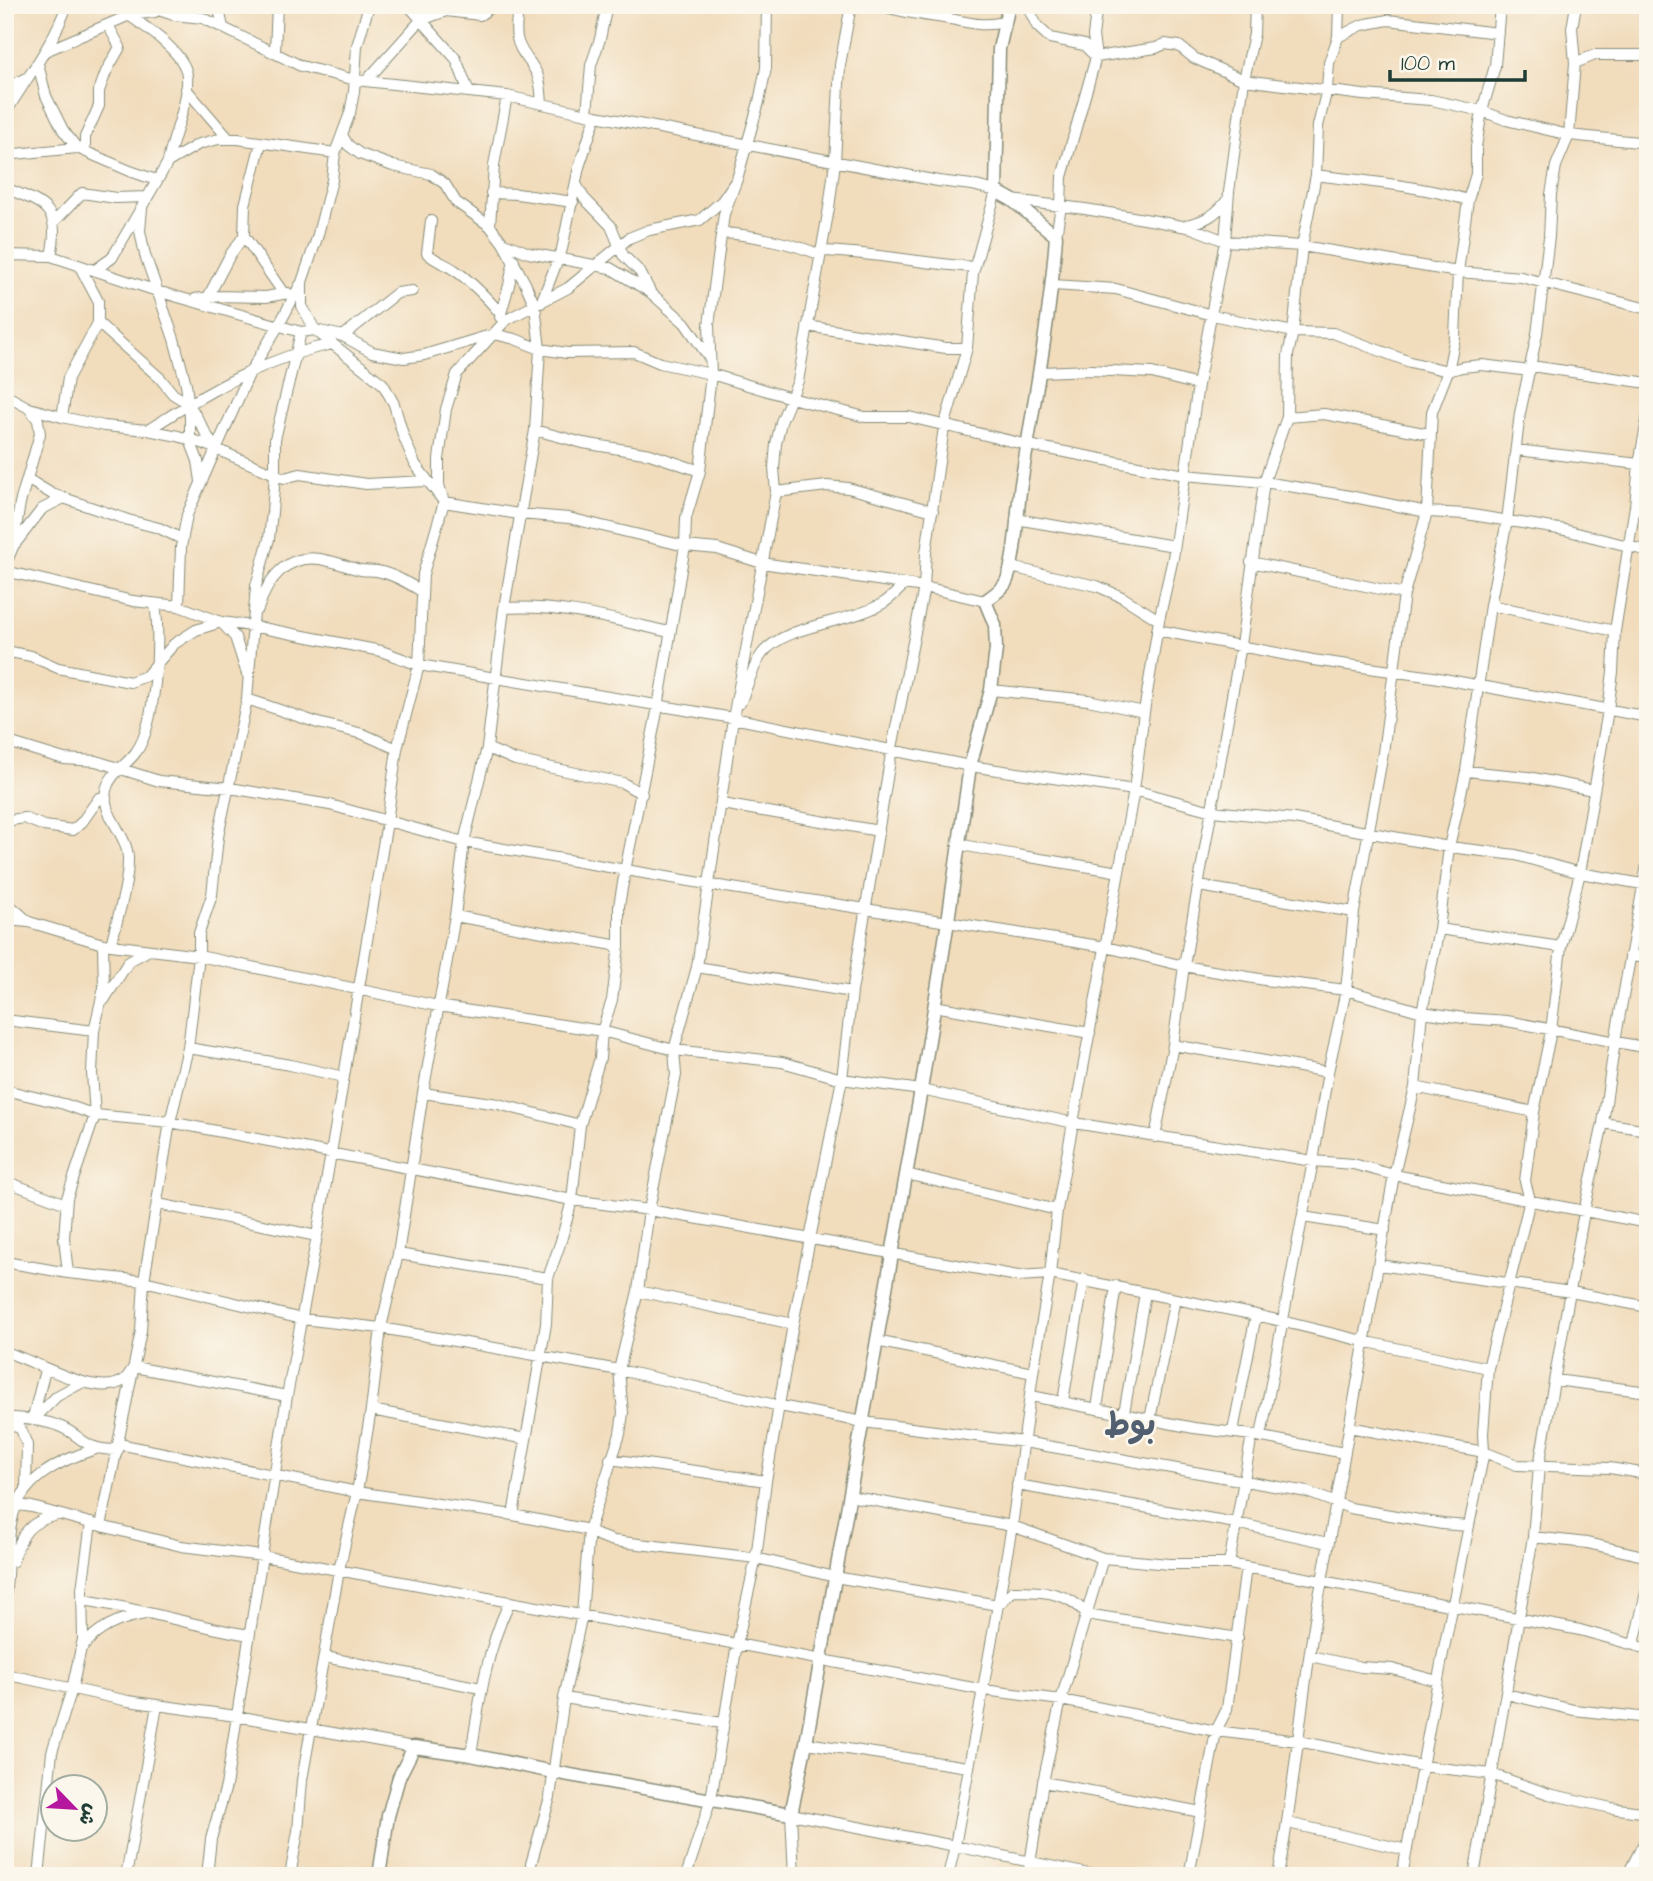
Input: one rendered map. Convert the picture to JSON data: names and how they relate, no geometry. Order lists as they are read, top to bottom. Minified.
{"districts":["بوط"],"scale_bar":"100 m","north":"bottom right"}
